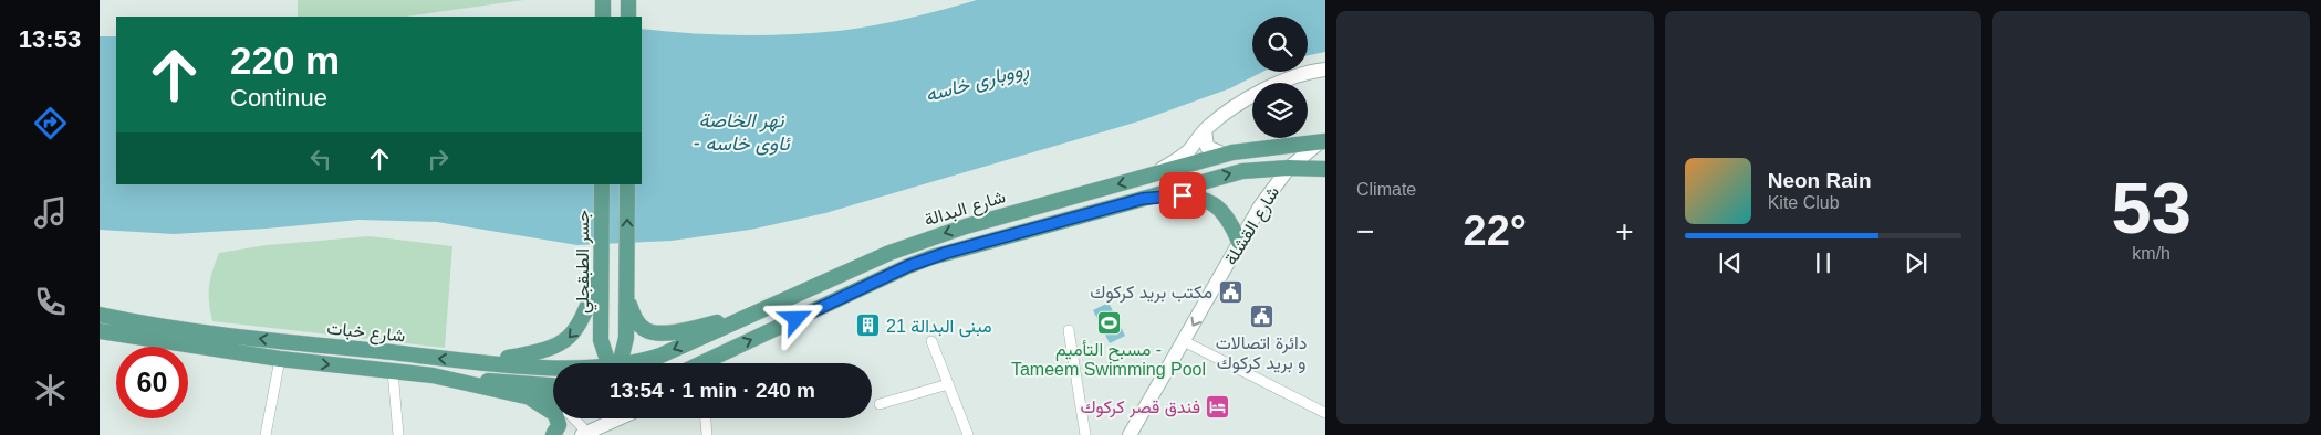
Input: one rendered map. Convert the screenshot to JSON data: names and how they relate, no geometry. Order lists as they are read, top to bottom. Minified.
{"streets":{"main road":["شارع البدالة","جسر الطبقجلي","شارع خبات"],"street":["شارع القشلة"]},"crossings":[["شارع البدالة","شارع القشلة"]],"water":["ڕووباری خاسە","نهر الخاصة - ئاوی خاسە"],"places":{"public building":["مكتب بريد كركوك","دائرة اتصالات و بريد كركوك"],"sports":["مسبح التأميم - Tameem Swimming Pool"],"building":["مبنى البدالة 21"],"hotel":["فندق قصر كركوك"]},"page":{"tabs":"13:53","tile":["Climate",["53","km/h"]],"turn":["220 m","Continue"],"song":["Neon Rain","Kite Club"],"heat":["−","22°","+"],"limit":"60","trip":"13:54 · 1 min · 240 m"}}
